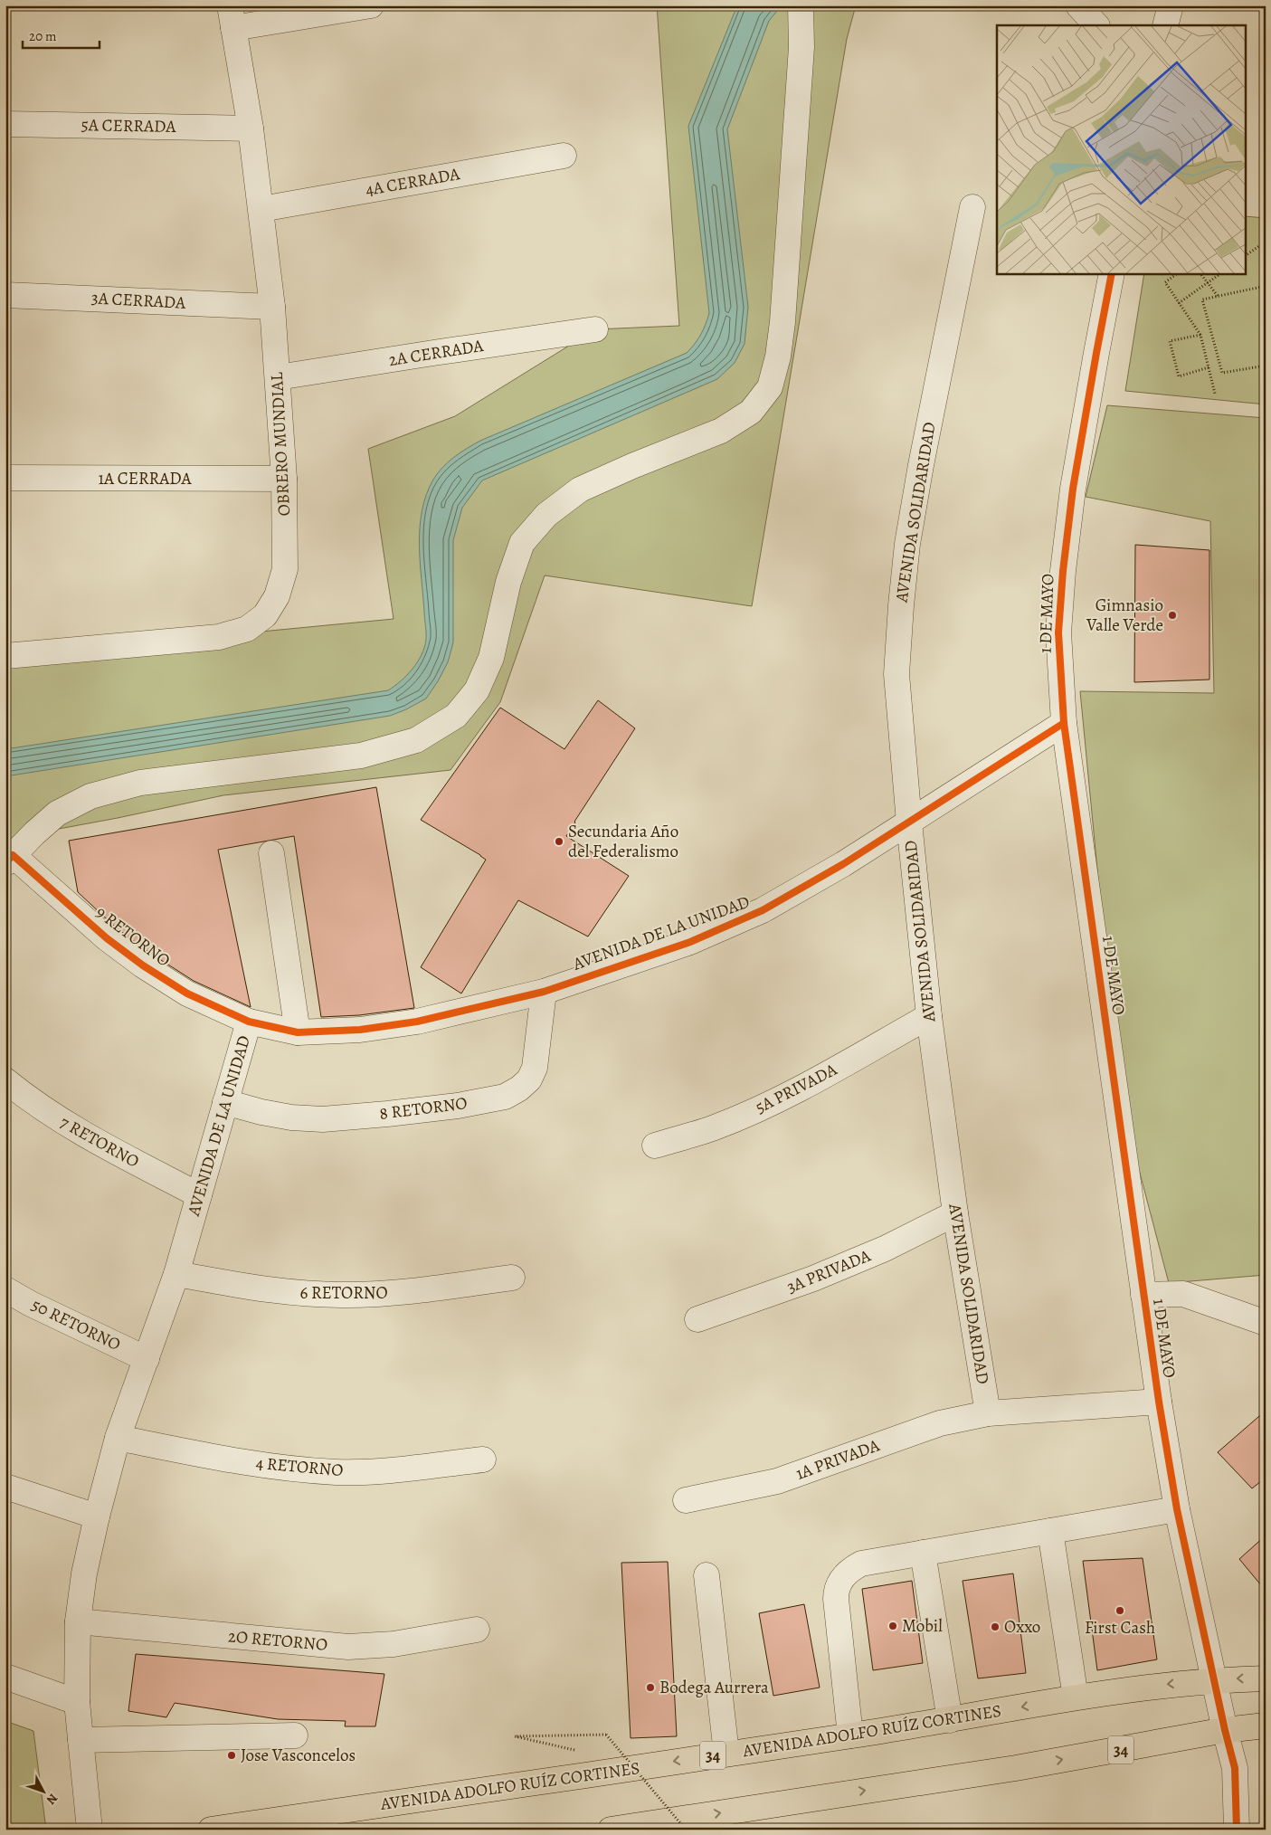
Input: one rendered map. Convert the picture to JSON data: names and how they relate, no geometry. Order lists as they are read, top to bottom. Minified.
{"streets":{"main road":["AVENIDA ADOLFO RUÍZ CORTINES","34"],"street":["5A CERRADA","4A CERRADA","3A CERRADA","2A CERRADA","OBRERO MUNDIAL","1A CERRADA","AVENIDA SOLIDARIDAD","1 DE MAYO","AVENIDA DE LA UNIDAD","9 RETORNO","5A PRIVADA","8 RETORNO","7 RETORNO","3A PRIVADA","6 RETORNO","50 RETORNO","1A PRIVADA","4 RETORNO","2O RETORNO"]},"crossings":[["5A CERRADA","OBRERO MUNDIAL"],["4A CERRADA","OBRERO MUNDIAL"],["3A CERRADA","OBRERO MUNDIAL"],["2A CERRADA","OBRERO MUNDIAL"],["OBRERO MUNDIAL","1A CERRADA"],["AVENIDA SOLIDARIDAD","AVENIDA DE LA UNIDAD"],["AVENIDA SOLIDARIDAD","5A PRIVADA"],["AVENIDA SOLIDARIDAD","3A PRIVADA"],["AVENIDA SOLIDARIDAD","1A PRIVADA"],["1 DE MAYO","AVENIDA DE LA UNIDAD"],["1 DE MAYO","1A PRIVADA"],["1 DE MAYO","AVENIDA ADOLFO RUÍZ CORTINES"],["1 DE MAYO","34"],["AVENIDA DE LA UNIDAD","9 RETORNO"],["AVENIDA DE LA UNIDAD","8 RETORNO"],["AVENIDA DE LA UNIDAD","7 RETORNO"],["AVENIDA DE LA UNIDAD","6 RETORNO"],["AVENIDA DE LA UNIDAD","50 RETORNO"],["AVENIDA DE LA UNIDAD","4 RETORNO"],["AVENIDA DE LA UNIDAD","2O RETORNO"]],"places":["Gimnasio Valle Verde","Secundaria Año del Federalismo","First Cash","Mobil","Oxxo","Bodega Aurrera","Jose Vasconcelos"],"scale_bar":"20 m","north":"bottom right"}
